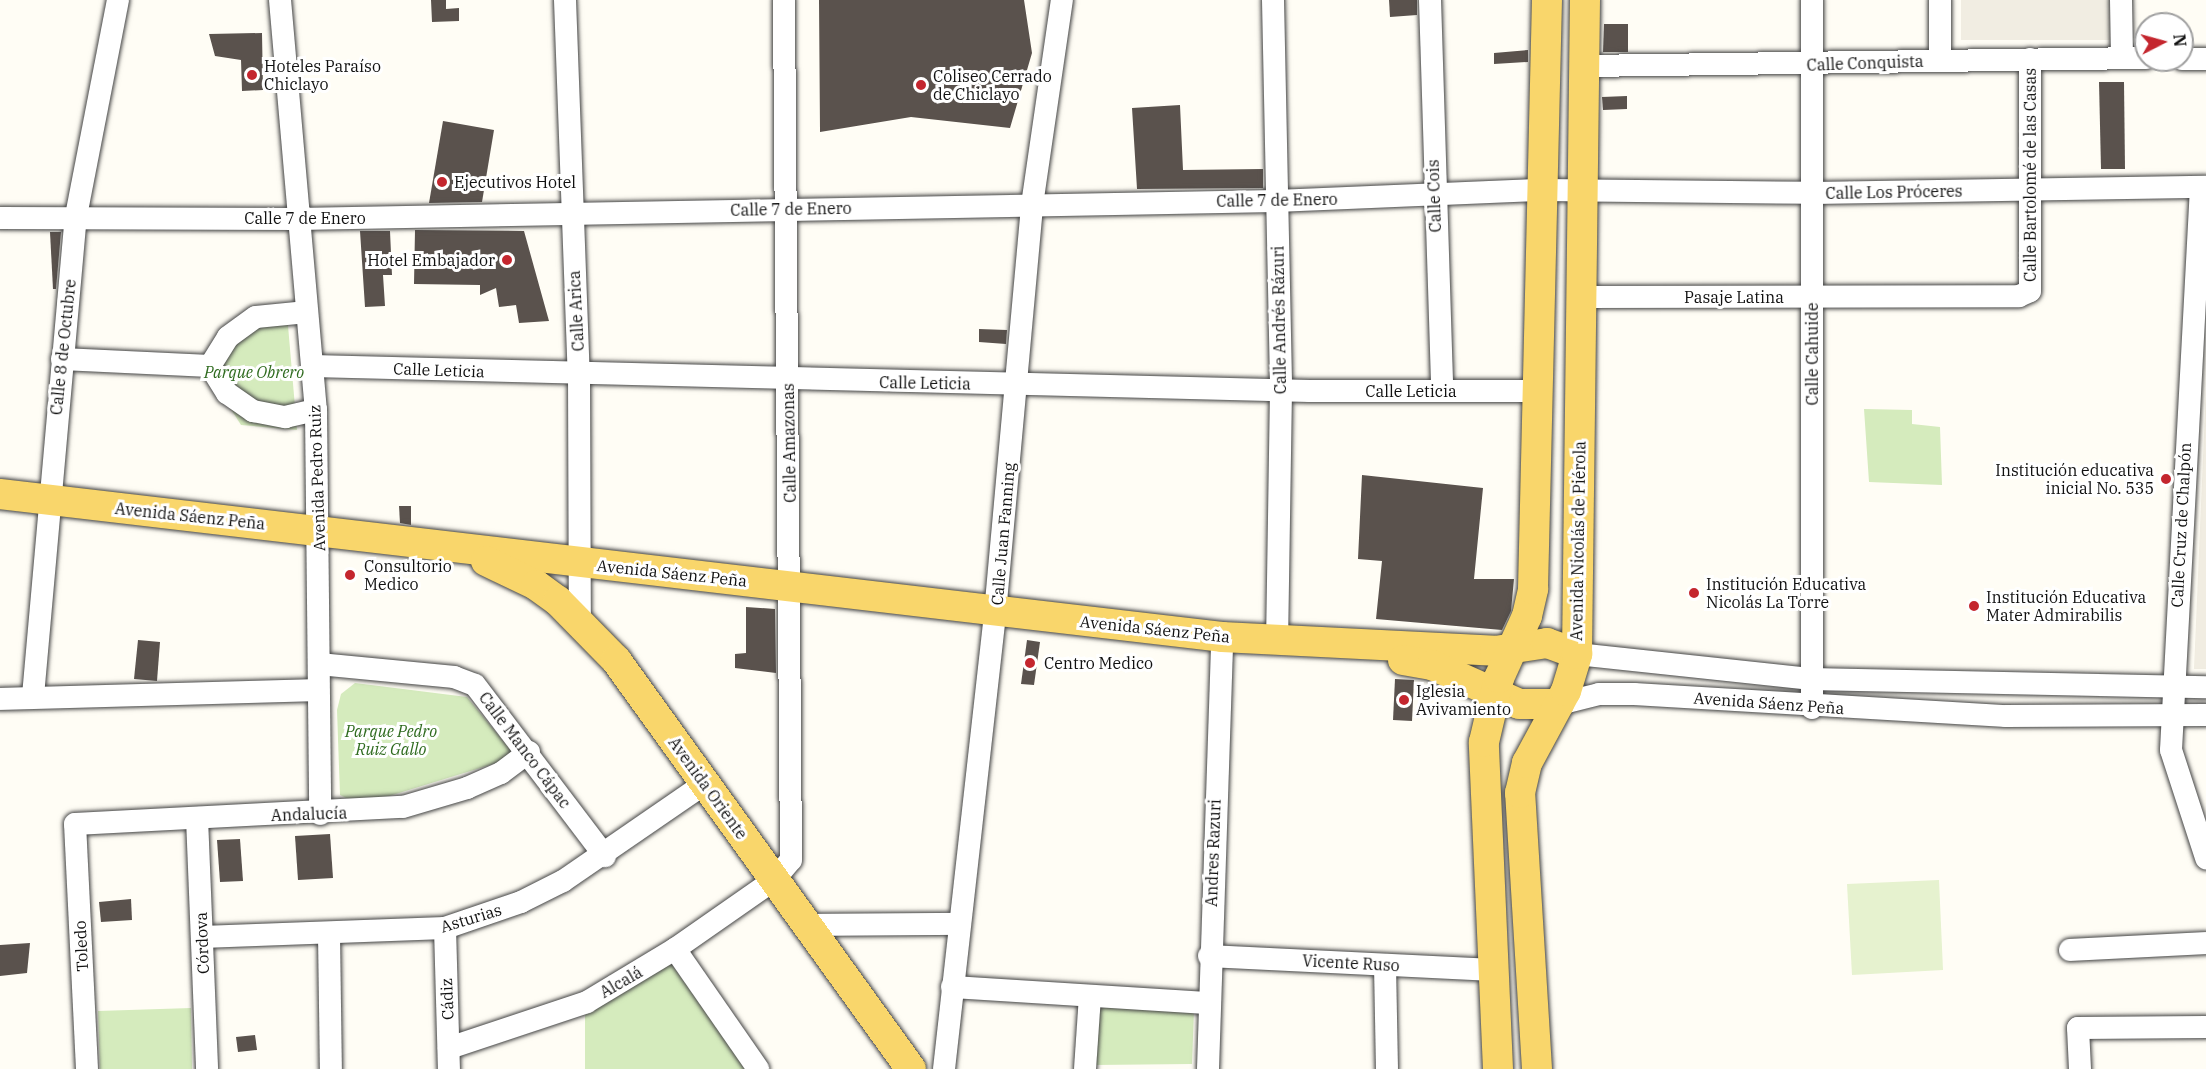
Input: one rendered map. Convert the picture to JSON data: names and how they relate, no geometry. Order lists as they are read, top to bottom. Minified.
{"streets":{"main road":["Avenida Sáenz Peña","Avenida Nicolás de Piérola","Avenida Oriente"],"street":["Calle Conquista","Calle Bartolomé de las Casas","Calle Los Próceres","Calle Cois","Calle 7 de Enero","Pasaje Latina","Calle Arica","Calle Andrés Rázuri","Calle 8 de Octubre","Calle Cahuide","Calle Leticia","Calle Amazonas","Avenida Pedro Ruiz","Calle Cruz de Chalpón","Calle Juan Fanning","Calle Manco Cápac","Andalucía","Andres Razuri","Asturias","Córdova","Toledo","Vicente Ruso","Alcalá","Cádiz"]},"crossings":[["Calle Conquista","Calle Bartolomé de las Casas"],["Calle Conquista","Calle Cahuide"],["Calle Conquista","Avenida Nicolás de Piérola"],["Calle Bartolomé de las Casas","Calle Los Próceres"],["Calle Bartolomé de las Casas","Pasaje Latina"],["Calle Los Próceres","Calle 7 de Enero"],["Calle Los Próceres","Calle Cahuide"],["Calle Los Próceres","Calle Cruz de Chalpón"],["Calle Los Próceres","Avenida Nicolás de Piérola"],["Calle Cois","Calle 7 de Enero"],["Calle Cois","Calle Leticia"],["Calle 7 de Enero","Calle Arica"],["Calle 7 de Enero","Calle Andrés Rázuri"],["Calle 7 de Enero","Calle 8 de Octubre"],["Calle 7 de Enero","Calle Amazonas"],["Calle 7 de Enero","Avenida Pedro Ruiz"],["Calle 7 de Enero","Calle Juan Fanning"],["Calle 7 de Enero","Avenida Nicolás de Piérola"],["Pasaje Latina","Calle Cahuide"],["Pasaje Latina","Avenida Nicolás de Piérola"],["Calle Arica","Calle Leticia"],["Calle Arica","Avenida Sáenz Peña"],["Calle Arica","Avenida Oriente"],["Calle Andrés Rázuri","Calle Leticia"],["Calle Andrés Rázuri","Avenida Sáenz Peña"],["Calle 8 de Octubre","Avenida Sáenz Peña"],["Calle Cahuide","Avenida Sáenz Peña"],["Calle Leticia","Calle Amazonas"],["Calle Leticia","Avenida Pedro Ruiz"],["Calle Leticia","Calle Juan Fanning"],["Calle Amazonas","Avenida Sáenz Peña"],["Calle Amazonas","Avenida Oriente"],["Calle Amazonas","Alcalá"],["Avenida Pedro Ruiz","Avenida Sáenz Peña"],["Avenida Pedro Ruiz","Calle Manco Cápac"],["Avenida Pedro Ruiz","Andalucía"],["Avenida Sáenz Peña","Calle Cruz de Chalpón"],["Avenida Sáenz Peña","Calle Juan Fanning"],["Avenida Sáenz Peña","Avenida Nicolás de Piérola"],["Avenida Sáenz Peña","Avenida Oriente"],["Avenida Sáenz Peña","Andres Razuri"],["Calle Manco Cápac","Andalucía"],["Calle Manco Cápac","Asturias"],["Avenida Oriente","Asturias"],["Avenida Oriente","Alcalá"],["Andalucía","Córdova"],["Andalucía","Toledo"],["Andres Razuri","Vicente Ruso"],["Asturias","Córdova"],["Asturias","Cádiz"],["Alcalá","Cádiz"]],"parks":["Parque Obrero","Parque Pedro Ruiz Gallo"],"places":["Hoteles Paraíso Chiclayo","Coliseo Cerrado de Chiclayo","Ejecutivos Hotel","Hotel Embajador","Institución educativa inicial No. 535","Consultorio Medico","Institución Educativa Nicolás La Torre","Institución Educativa Mater Admirabilis","Centro Medico","Iglesia Avivamiento"],"north":"right"}
